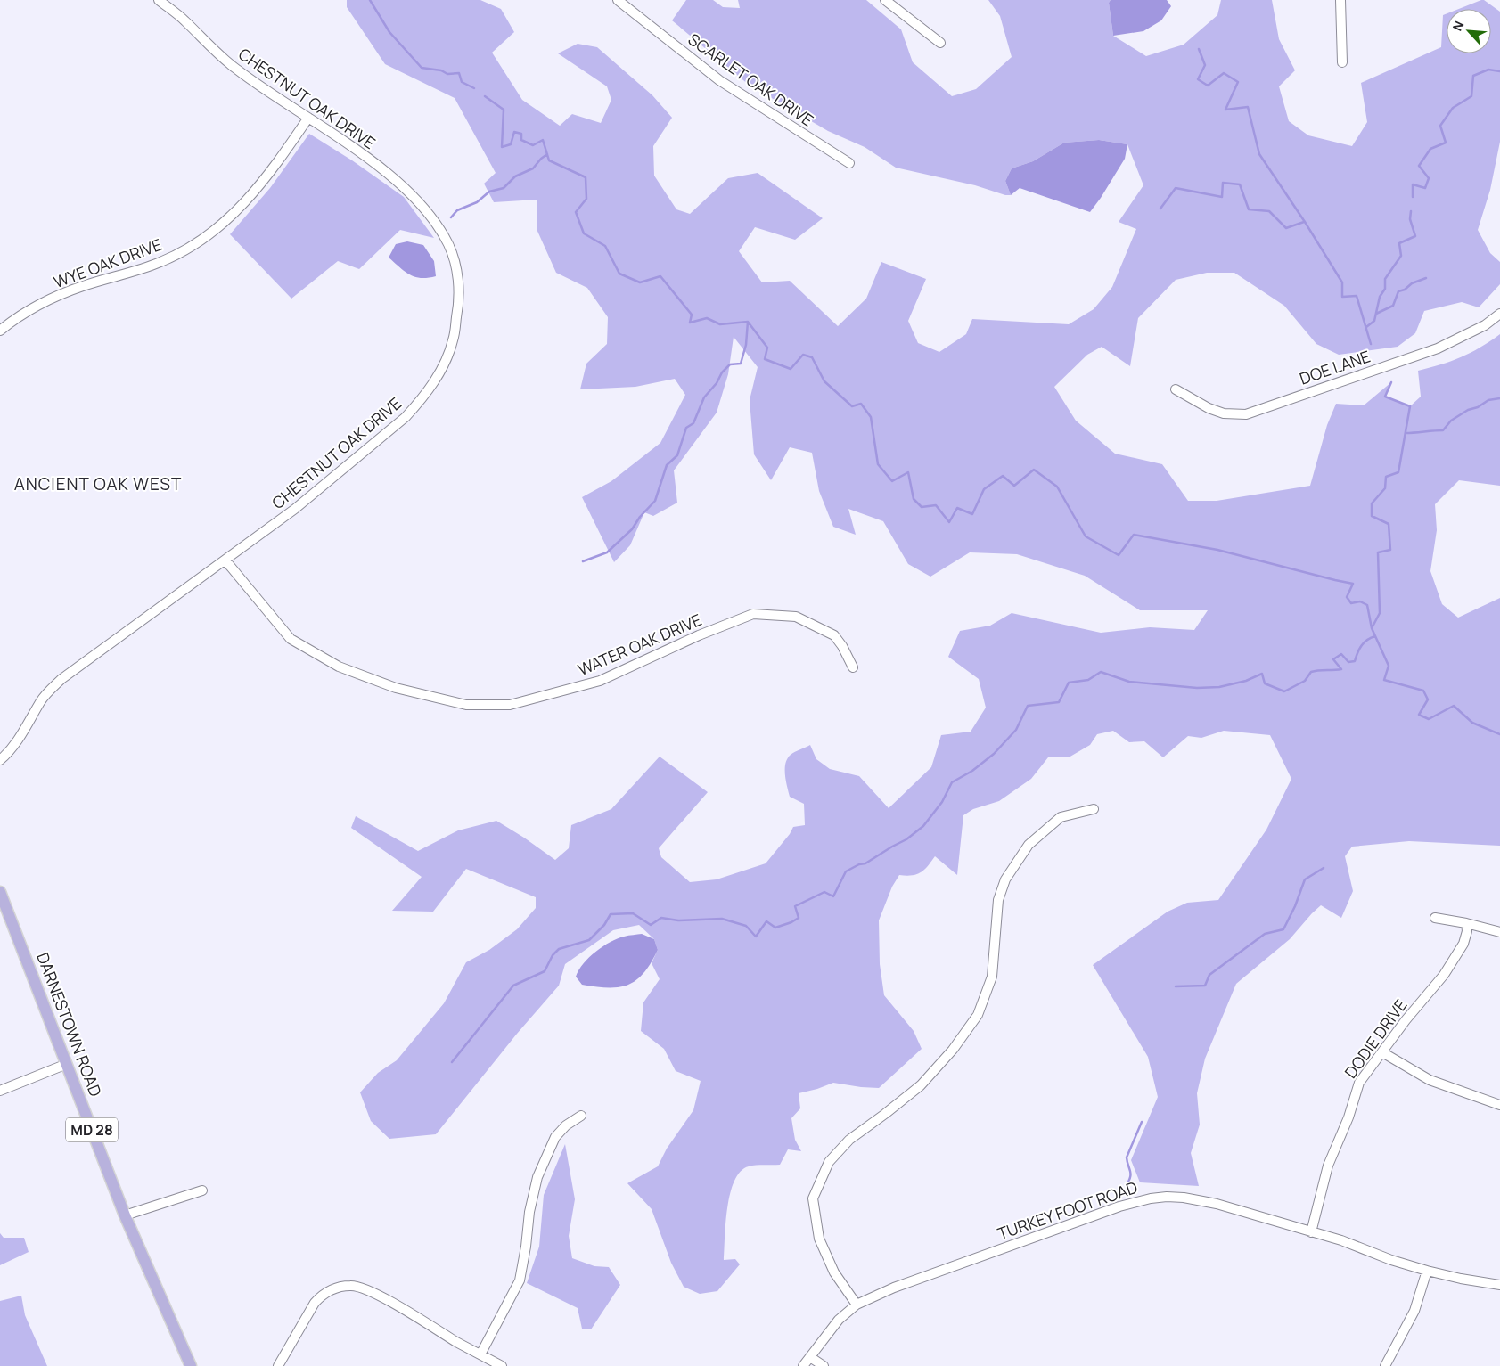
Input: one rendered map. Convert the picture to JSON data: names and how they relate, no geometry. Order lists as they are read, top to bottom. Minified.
{"streets":{"main road":["DARNESTOWN ROAD","MD 28"],"street":["SCARLET OAK DRIVE","CHESTNUT OAK DRIVE","WYE OAK DRIVE","DOE LANE","WATER OAK DRIVE","DODIE DRIVE","TURKEY FOOT ROAD"]},"crossings":[["CHESTNUT OAK DRIVE","WYE OAK DRIVE"],["CHESTNUT OAK DRIVE","WATER OAK DRIVE"],["DODIE DRIVE","TURKEY FOOT ROAD"]],"districts":["ANCIENT OAK WEST"],"north":"top left"}
